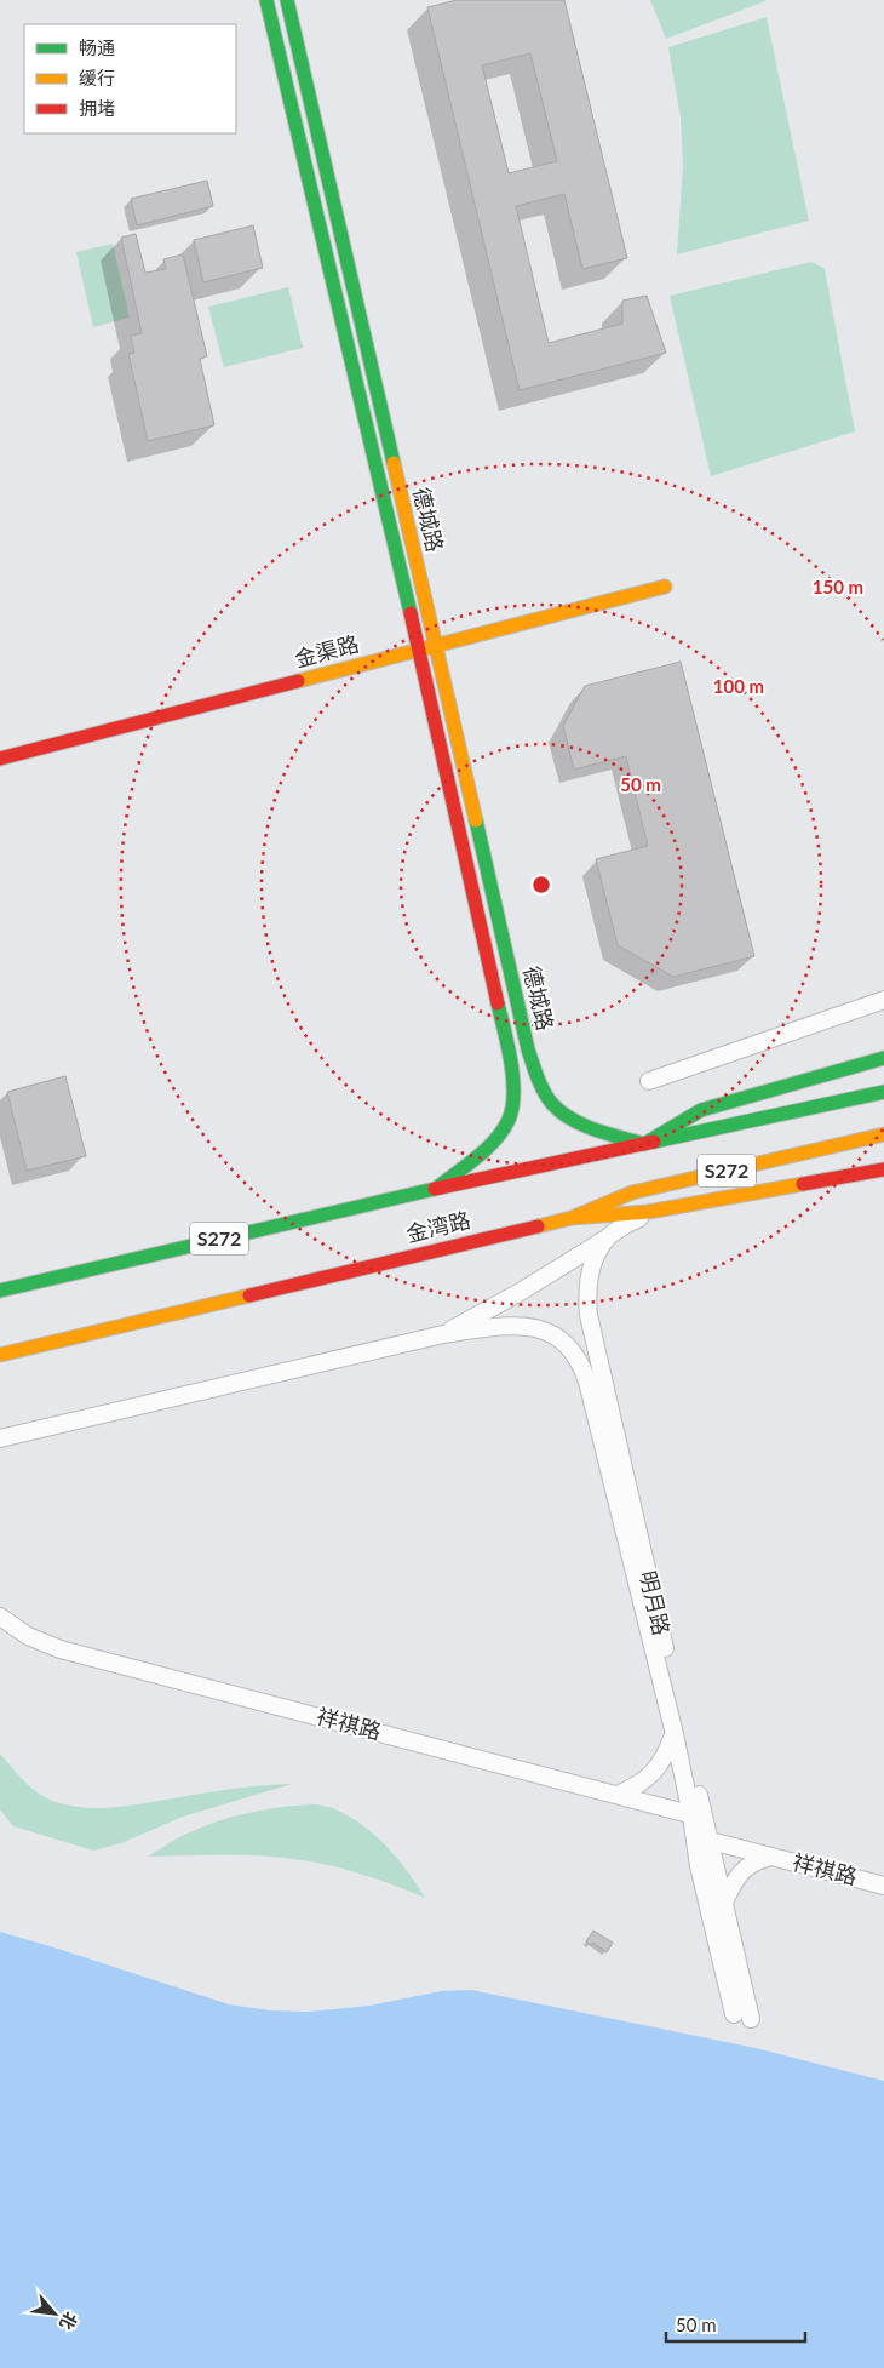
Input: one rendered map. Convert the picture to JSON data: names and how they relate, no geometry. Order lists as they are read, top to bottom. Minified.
{"streets":{"main road":["德城路","金渠路","S272","金湾路"],"street":["明月路","祥祺路"]},"crossings":[["德城路","金渠路"],["德城路","金湾路"],["明月路","祥祺路"]],"legend":["畅通","缓行","拥堵"],"scale_bar":"50 m","north":"bottom right","rings":["150 m","100 m","50 m"]}
